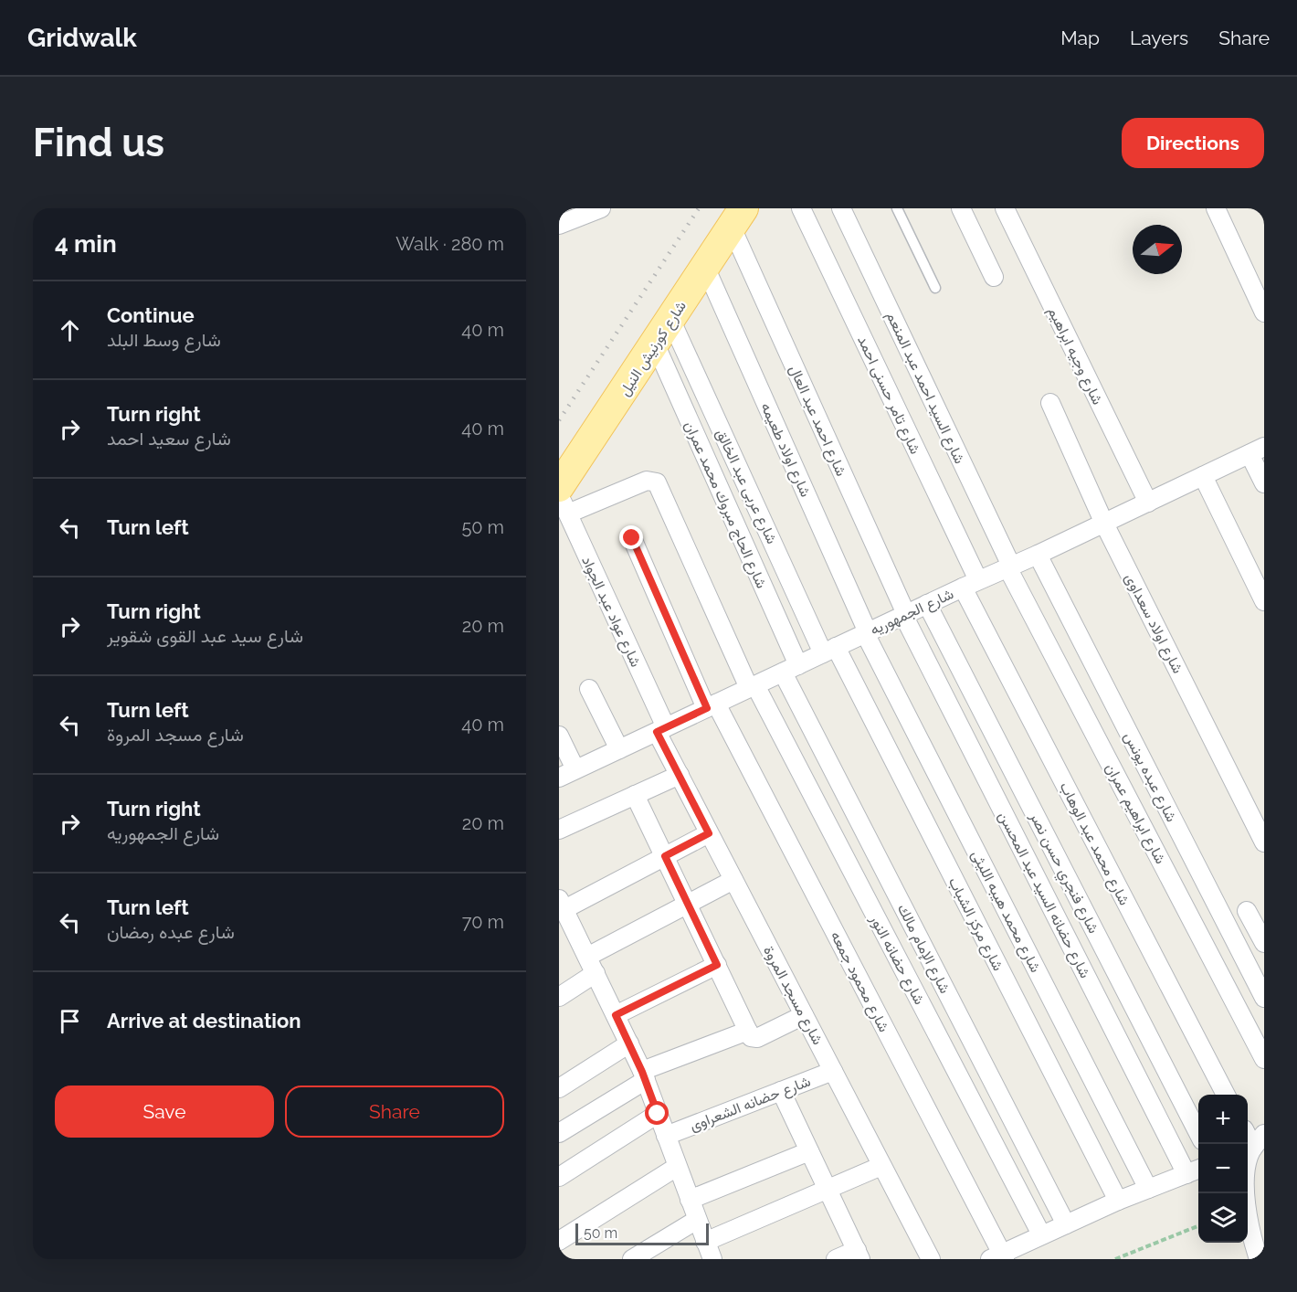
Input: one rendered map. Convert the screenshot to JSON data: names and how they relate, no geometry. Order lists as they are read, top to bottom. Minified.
{"streets":{"main road":["شارع كورنيش النيل"],"street":["شارع وجيه ابراهيم","شارع السيد احمد عبد المنعم","شارع تامر حسنى احمد","شارع احمد عبد العال","شارع اولاد طعيمه","شارع عربى عبد الخالق","شارع الحاج مبروك محمد عمران","شارع عواد عبد الجواد","شارع الجمهوريه","شارع اولاد سعداوى","شارع عبده يونس","شارع ابراهيم عمران","شارع محمد عبد الوهاب","شارع فنجري حسن نصر","شارع حضانه السيد عبد المحسن","شارع محمد هيبه الليثى","شارع مركز الشباب","شارع الإمام مالك","شارع حضانه النور","شارع محمود جمعه","شارع مسجد المروة","شارع حضانه الشعراوى"]},"crossings":[["شارع كورنيش النيل","شارع احمد عبد العال"],["شارع كورنيش النيل","شارع اولاد طعيمه"],["شارع كورنيش النيل","شارع عربى عبد الخالق"],["شارع كورنيش النيل","شارع الحاج مبروك محمد عمران"],["شارع وجيه ابراهيم","شارع الجمهوريه"],["شارع السيد احمد عبد المنعم","شارع الجمهوريه"],["شارع السيد احمد عبد المنعم","شارع ابراهيم عمران"],["شارع تامر حسنى احمد","شارع الجمهوريه"],["شارع تامر حسنى احمد","شارع محمد عبد الوهاب"],["شارع احمد عبد العال","شارع الجمهوريه"],["شارع احمد عبد العال","شارع حضانه السيد عبد المحسن"],["شارع اولاد طعيمه","شارع الجمهوريه"],["شارع اولاد طعيمه","شارع محمد هيبه الليثى"],["شارع عربى عبد الخالق","شارع الجمهوريه"],["شارع عربى عبد الخالق","شارع مركز الشباب"],["شارع الحاج مبروك محمد عمران","شارع الجمهوريه"],["شارع الحاج مبروك محمد عمران","شارع الإمام مالك"],["شارع عواد عبد الجواد","شارع الجمهوريه"],["شارع عواد عبد الجواد","شارع حضانه النور"],["شارع عواد عبد الجواد","شارع مسجد المروة"],["شارع الجمهوريه","شارع اولاد سعداوى"],["شارع الجمهوريه","شارع عبده يونس"],["شارع الجمهوريه","شارع ابراهيم عمران"],["شارع الجمهوريه","شارع محمد عبد الوهاب"],["شارع الجمهوريه","شارع فنجري حسن نصر"],["شارع الجمهوريه","شارع حضانه السيد عبد المحسن"],["شارع الجمهوريه","شارع محمد هيبه الليثى"],["شارع الجمهوريه","شارع مركز الشباب"],["شارع الجمهوريه","شارع الإمام مالك"],["شارع الجمهوريه","شارع حضانه النور"],["شارع الجمهوريه","شارع محمود جمعه"],["شارع الجمهوريه","شارع مسجد المروة"],["شارع مسجد المروة","شارع حضانه الشعراوى"]],"scale_bar":"50 m","north":"right","page":{"header":"Gridwalk","nav":["Map","Layers","Share"],"buttons":["Directions",["Save","Share"]],"title":"Find us","heading":["4 min","Walk · 280 m"],"list":[["Continue","شارع وسط البلد","40 m"],["Turn right","شارع سعيد احمد","40 m"],["Turn left","50 m"],["Turn right","شارع سيد عبد القوى شقوير","20 m"],["Turn left","شارع مسجد المروة","40 m"],["Turn right","شارع الجمهوريه","20 m"],["Turn left","شارع عبده رمضان","70 m"],"Arrive at destination"],"map_buttons":["+","−"],"scale":"50 m"}}
